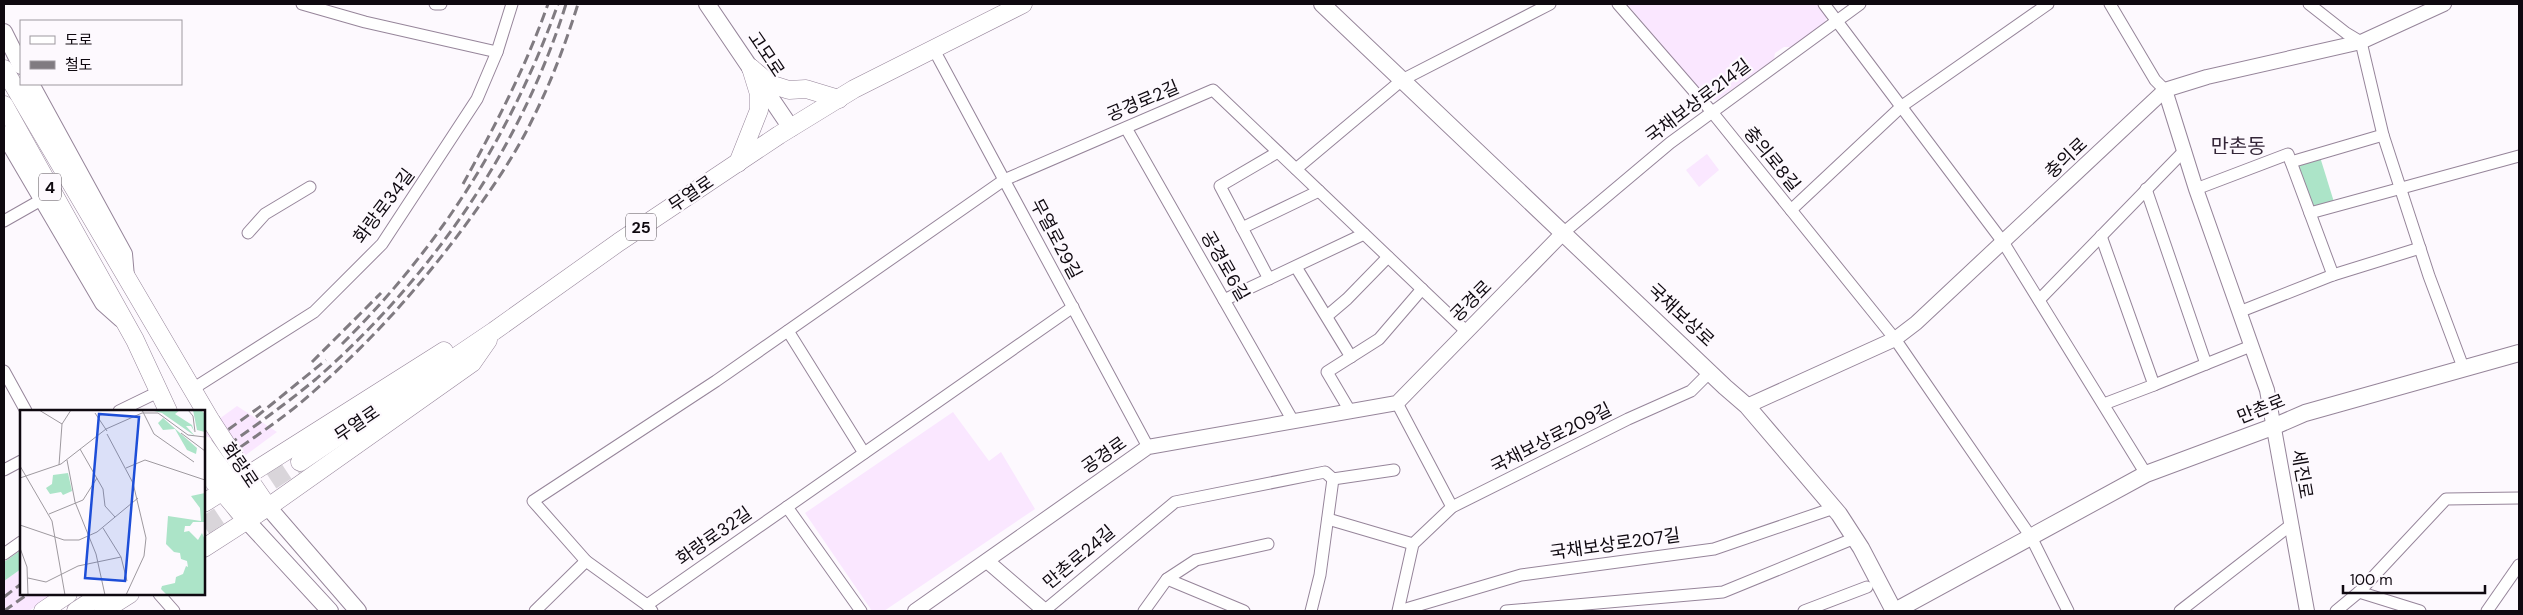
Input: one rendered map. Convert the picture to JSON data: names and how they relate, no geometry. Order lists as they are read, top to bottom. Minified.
{"streets":{"main road":["고모로","4","무열로","25","국채보상로","만촌로","화랑로"],"street":["공경로2길","국채보상로214길","충의로","충의로8길","화랑로34길","무열로29길","공경로6길","공경로","국채보상로209길","세진로","화랑로32길","국채보상로207길","만촌로24길"]},"crossings":[["고모로","무열로"],["공경로2길","무열로29길"],["공경로2길","공경로6길"],["공경로2길","공경로"],["공경로2길","화랑로32길"],["국채보상로214길","충의로8길"],["국채보상로214길","공경로"],["국채보상로214길","국채보상로"],["충의로","충의로8길"],["충의로","국채보상로"],["충의로","세진로"],["충의로8길","만촌로"],["무열로","무열로29길"],["화랑로34길","화랑로"],["무열로29길","공경로"],["무열로29길","화랑로32길"],["공경로6길","공경로"],["공경로","국채보상로"],["공경로","만촌로24길"],["국채보상로","만촌로"],["국채보상로","국채보상로209길"],["국채보상로","국채보상로207길"],["만촌로","세진로"]],"districts":["만촌동"],"legend":["도로","철도"],"scale_bar":"100 m"}
